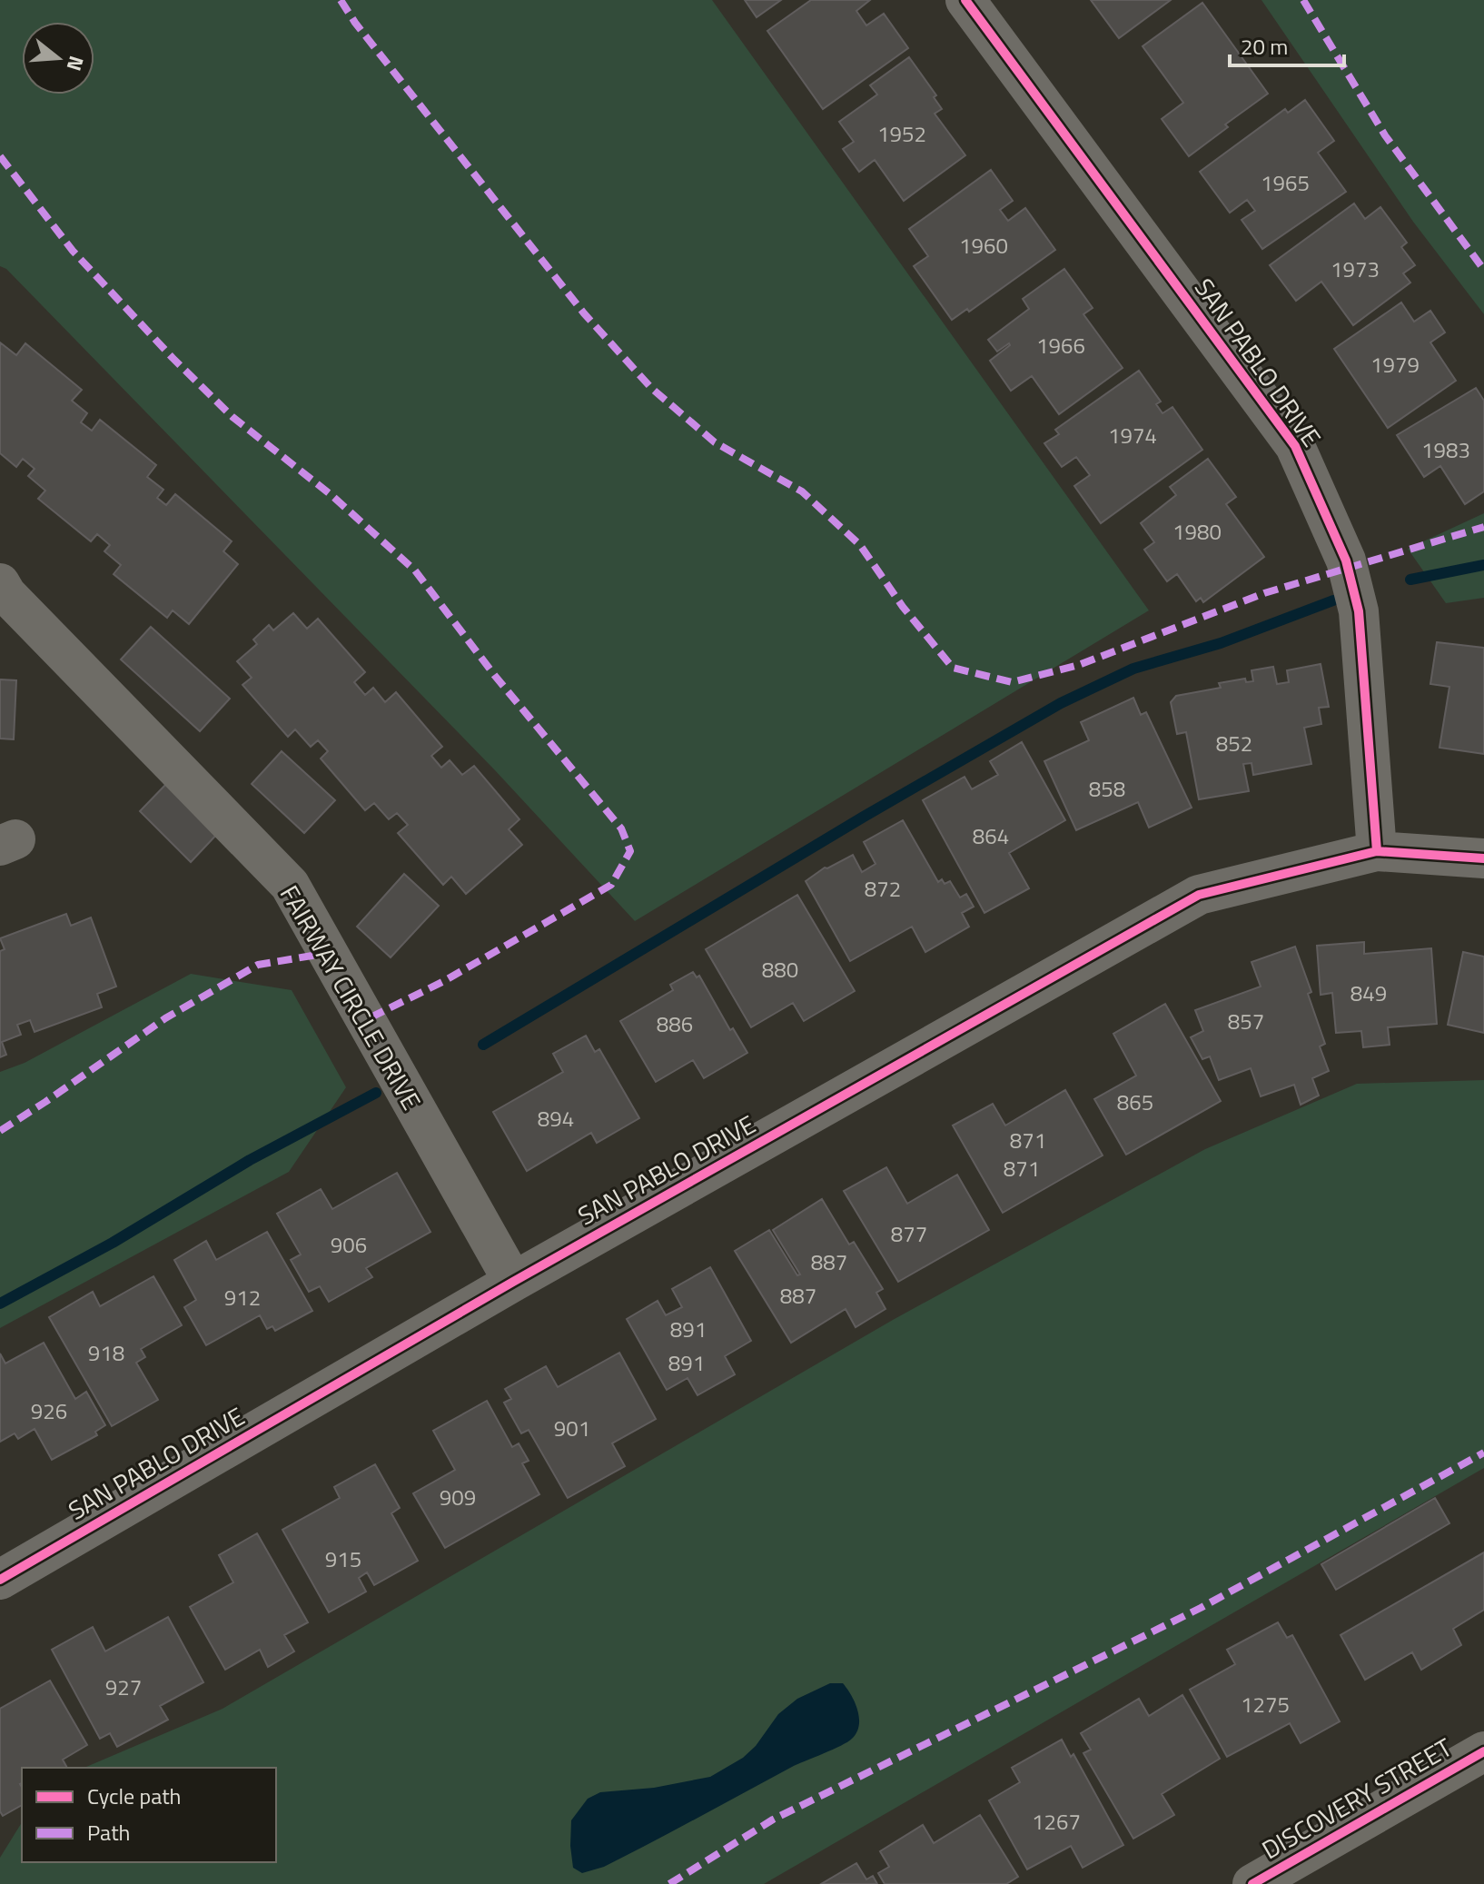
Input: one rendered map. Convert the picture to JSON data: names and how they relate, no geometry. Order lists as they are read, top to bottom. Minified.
{"streets":{"main road":["DISCOVERY STREET"],"street":["SAN PABLO DRIVE","FAIRWAY CIRCLE DRIVE"]},"crossings":[["SAN PABLO DRIVE","FAIRWAY CIRCLE DRIVE"]],"house_numbers":["1952","1965","1960","1973","1966","1979","1974","1983","1980","852","858","864","872","880","849","857","886","865","894","871","871","877","906","887","887","912","891","918","891","926","901","909","915","927","1275","1267"],"legend":["Cycle path","Path"],"scale_bar":"20 m","north":"right"}
